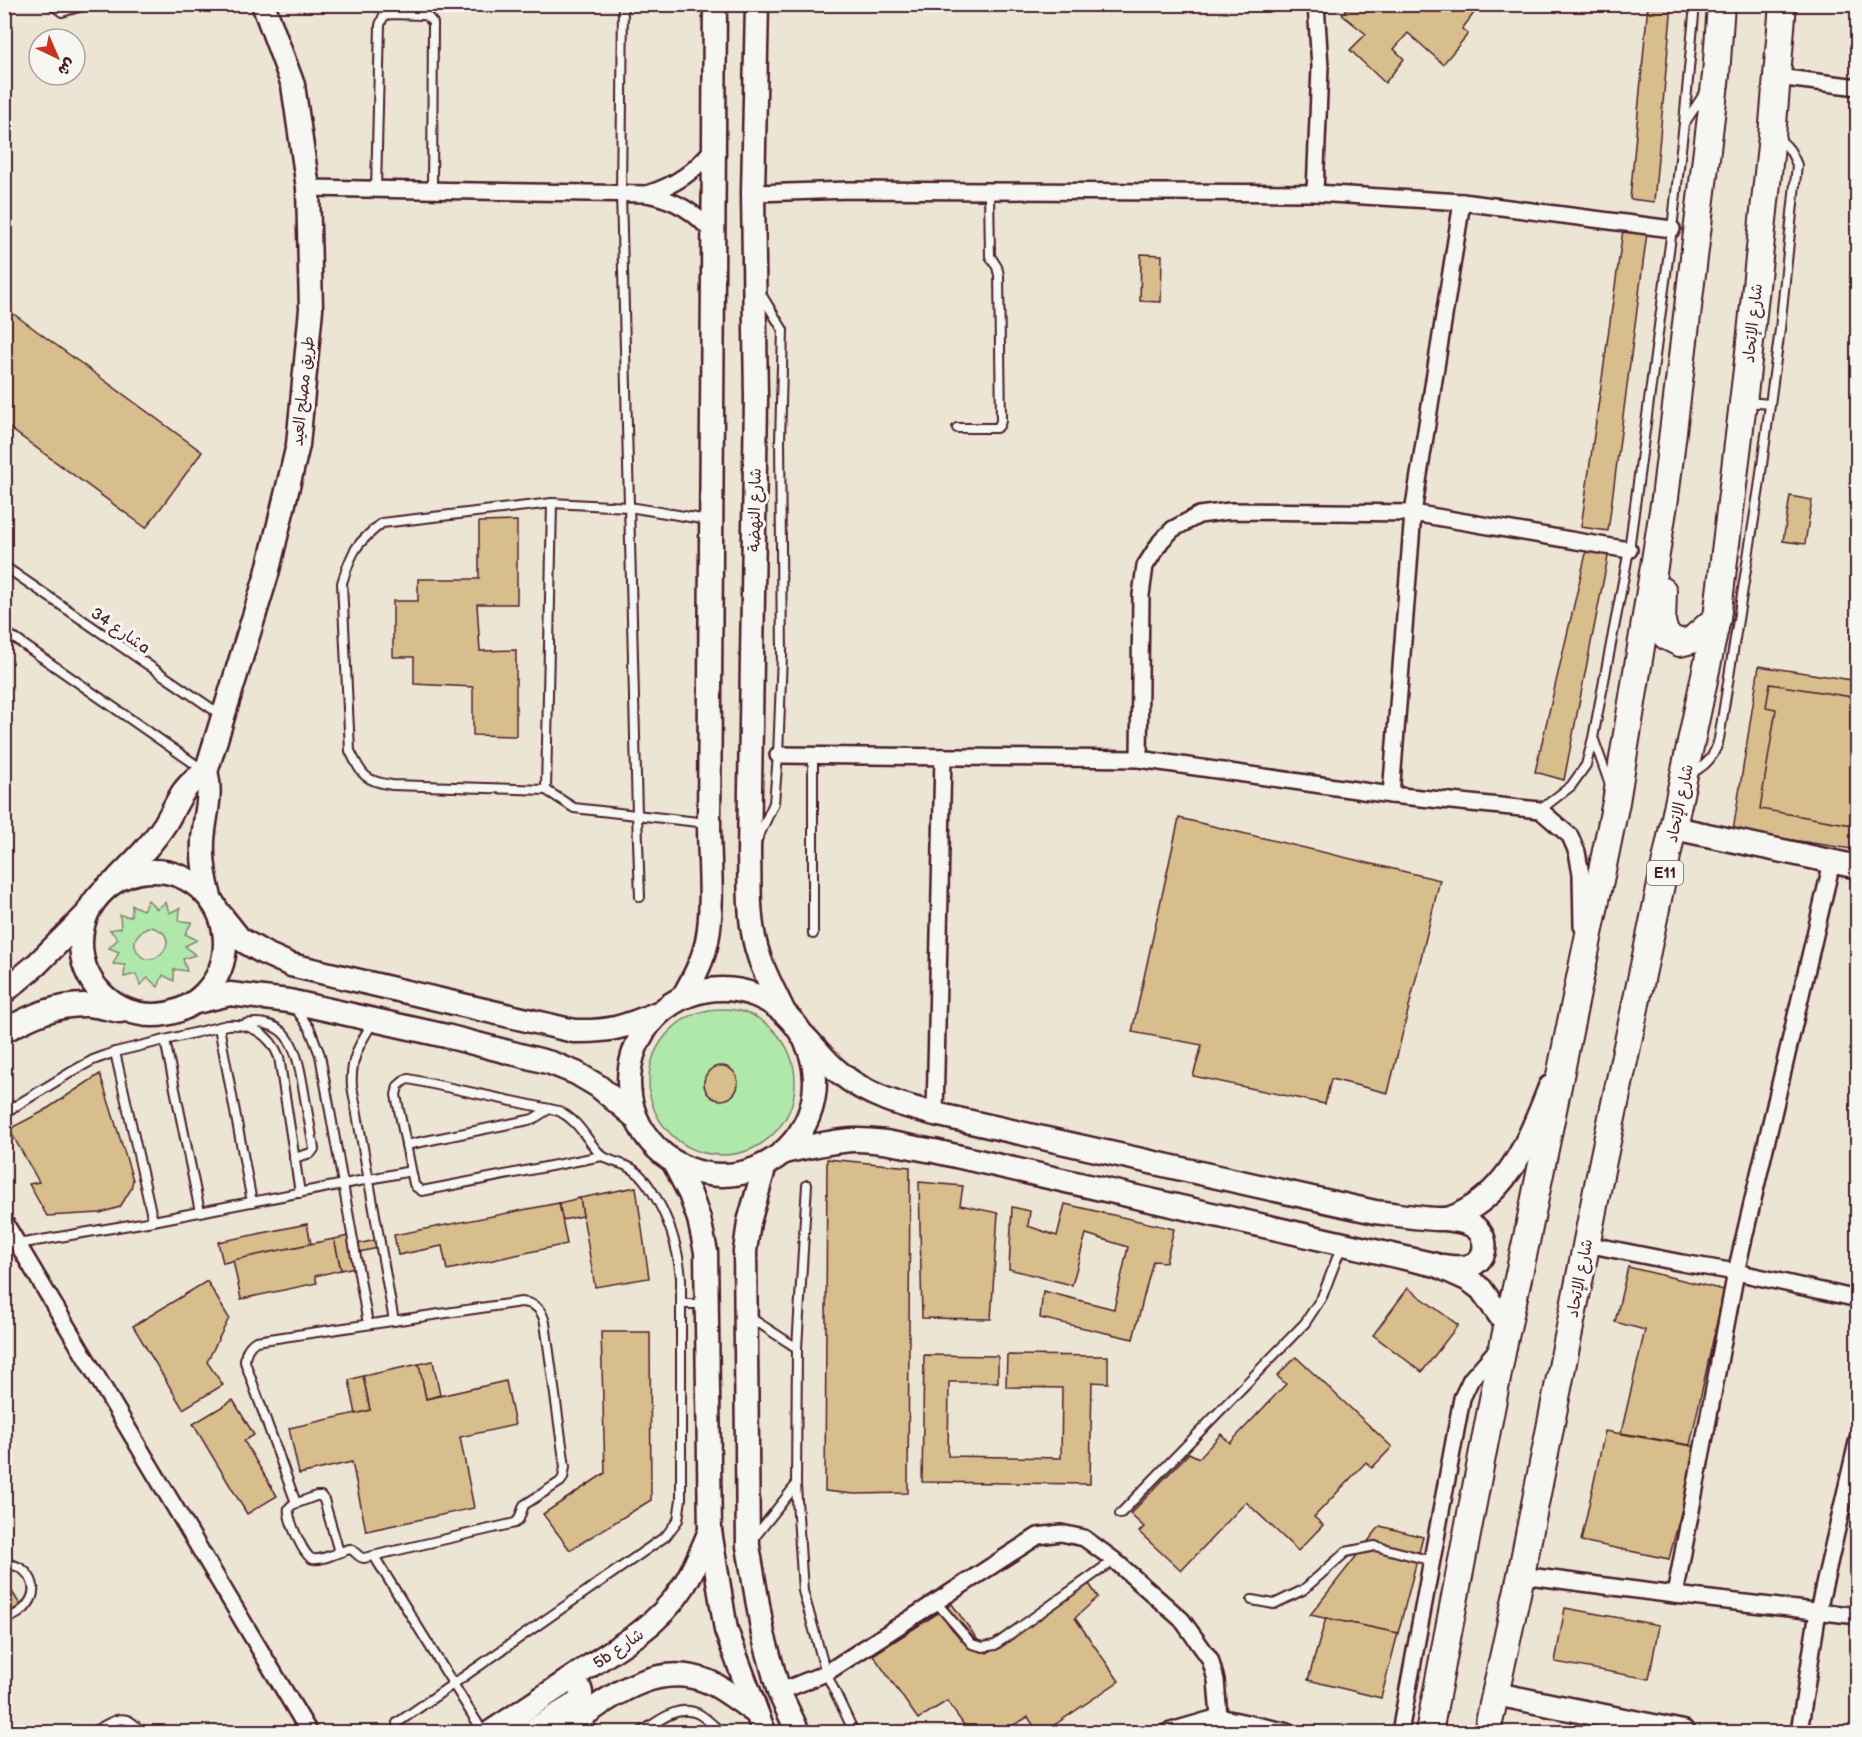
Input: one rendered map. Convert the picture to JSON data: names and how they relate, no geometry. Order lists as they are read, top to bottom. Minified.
{"streets":{"main road":["شارع الإتحاد","E11"],"street":["طريق مصلح العيد","شارع النهضة","5b شارع"],"lane":["شارع 34a"]},"crossings":[["طريق مصلح العيد","شارع 34a"]],"north":"bottom right"}
